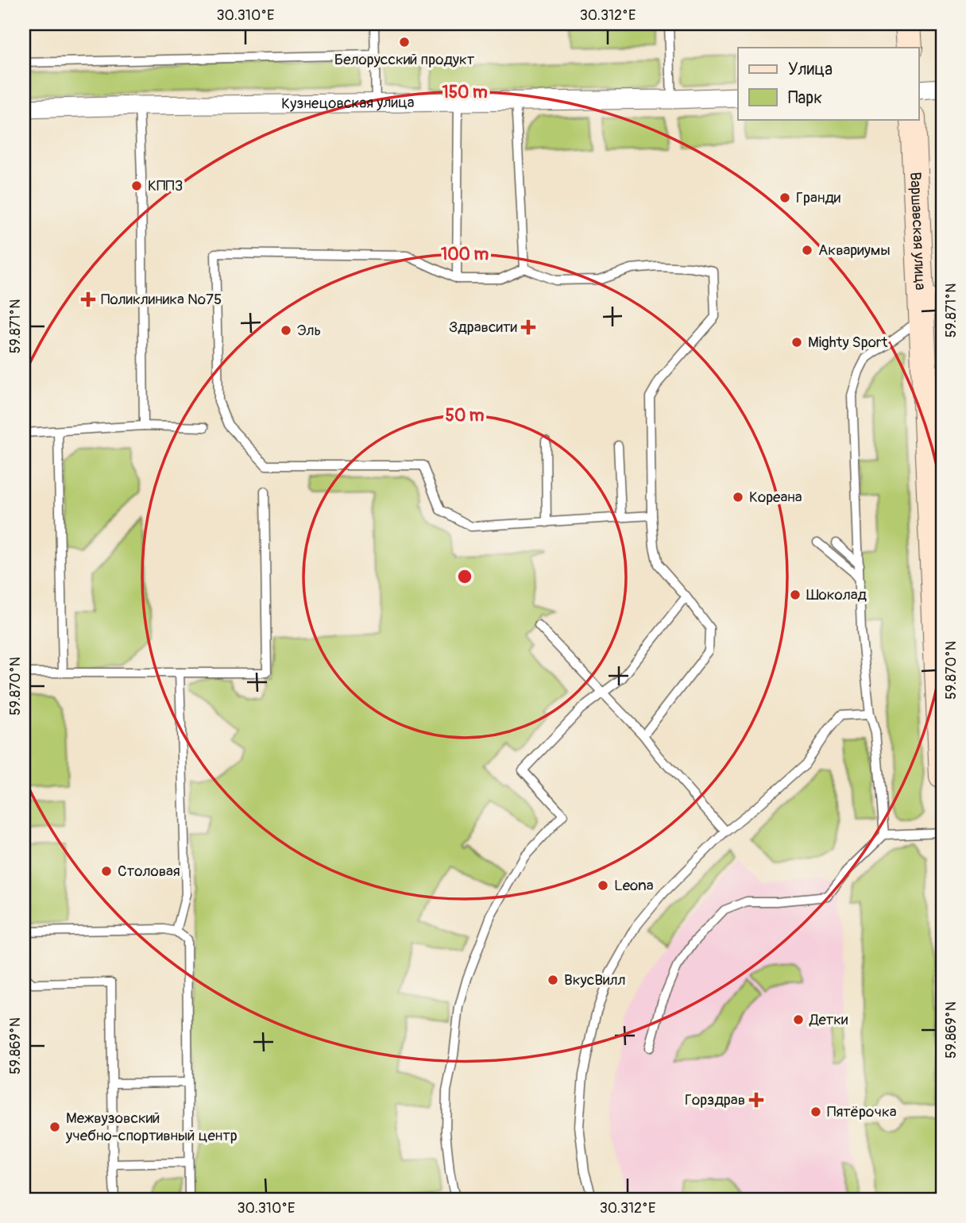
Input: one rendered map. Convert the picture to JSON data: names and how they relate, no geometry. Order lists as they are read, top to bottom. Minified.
{"streets":{"street":["Кузнецовская улица","Варшавская улица"]},"places":{"other":["Белорусский продукт","КПП3","Гранди","Аквариумы","Эль","Mighty Sport","Кореана","Шоколад","Столовая","Leona","ВкусВилл","Детки","Пятёрочка","Межвузовский учебно-спортивный центр"],"health":["Поликлиника №75","Здравсити","Горздрав"]},"legend":["Улица","Парк"],"coordinates":["30.310°E","30.312°E","59.871°N","59.870°N","59.869°N"],"rings":["150 m","100 m","50 m"]}
